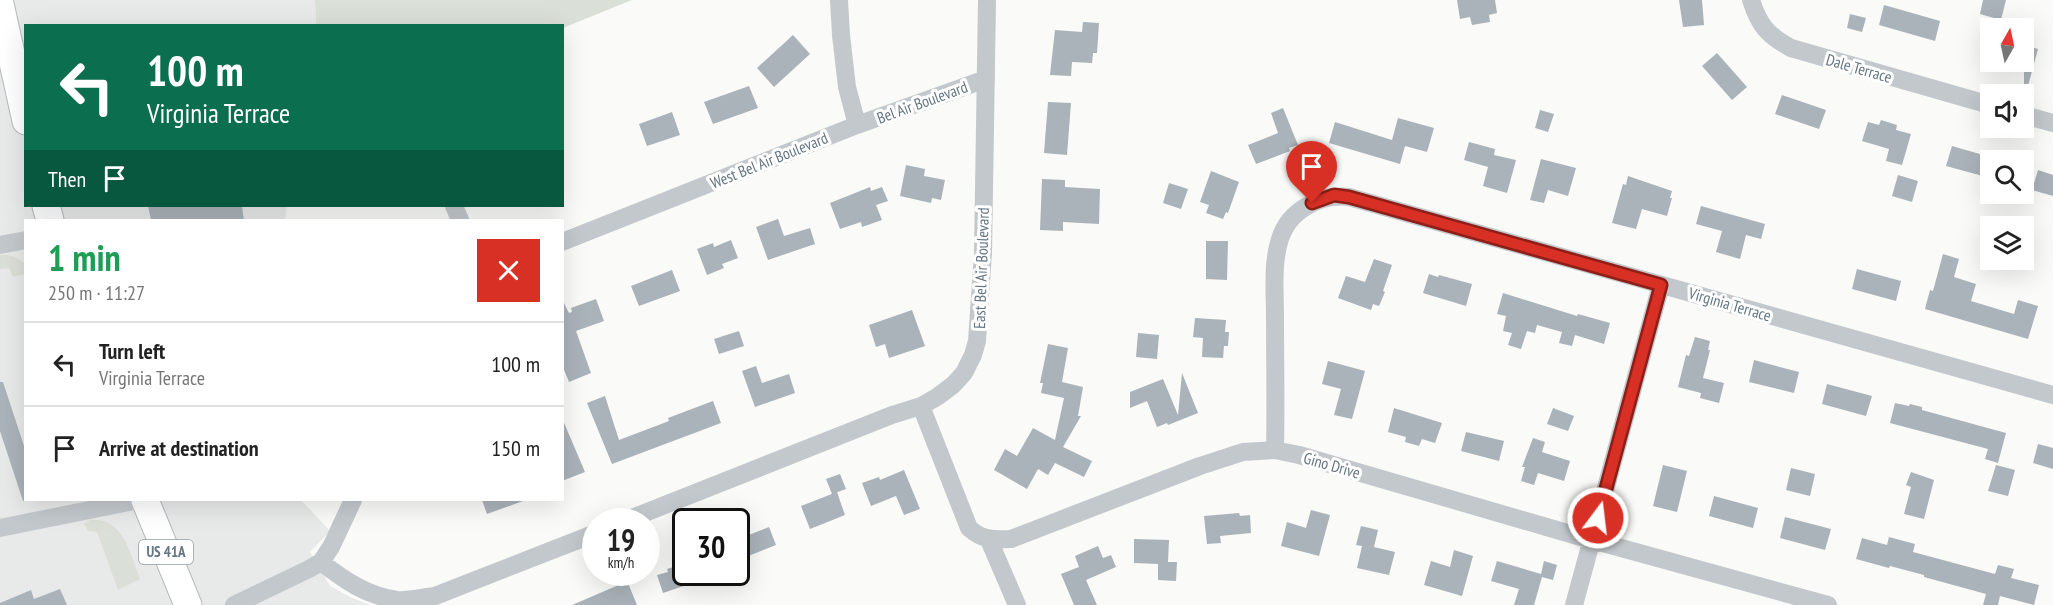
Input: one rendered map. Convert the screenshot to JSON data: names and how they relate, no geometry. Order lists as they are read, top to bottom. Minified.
{"streets":{"highway":["US 41A"],"street":["Dale Terrace","Bel Air Boulevard","West Bel Air Boulevard","East Bel Air Boulevard","Virginia Terrace","Gino Drive"]},"crossings":[["Bel Air Boulevard","West Bel Air Boulevard"],["Bel Air Boulevard","East Bel Air Boulevard"],["Virginia Terrace","Gino Drive"]],"north":"top","page":{"turn":["100 m","Virginia Terrace"],"then":"Then","heading":["1 min","250 m · 11:27"],"list":[{"name":"Turn left","note":"Virginia Terrace","value":"100 m"},{"name":"Arrive at destination","value":"150 m"}],"speed":"19 km/h","limit":"30"}}
